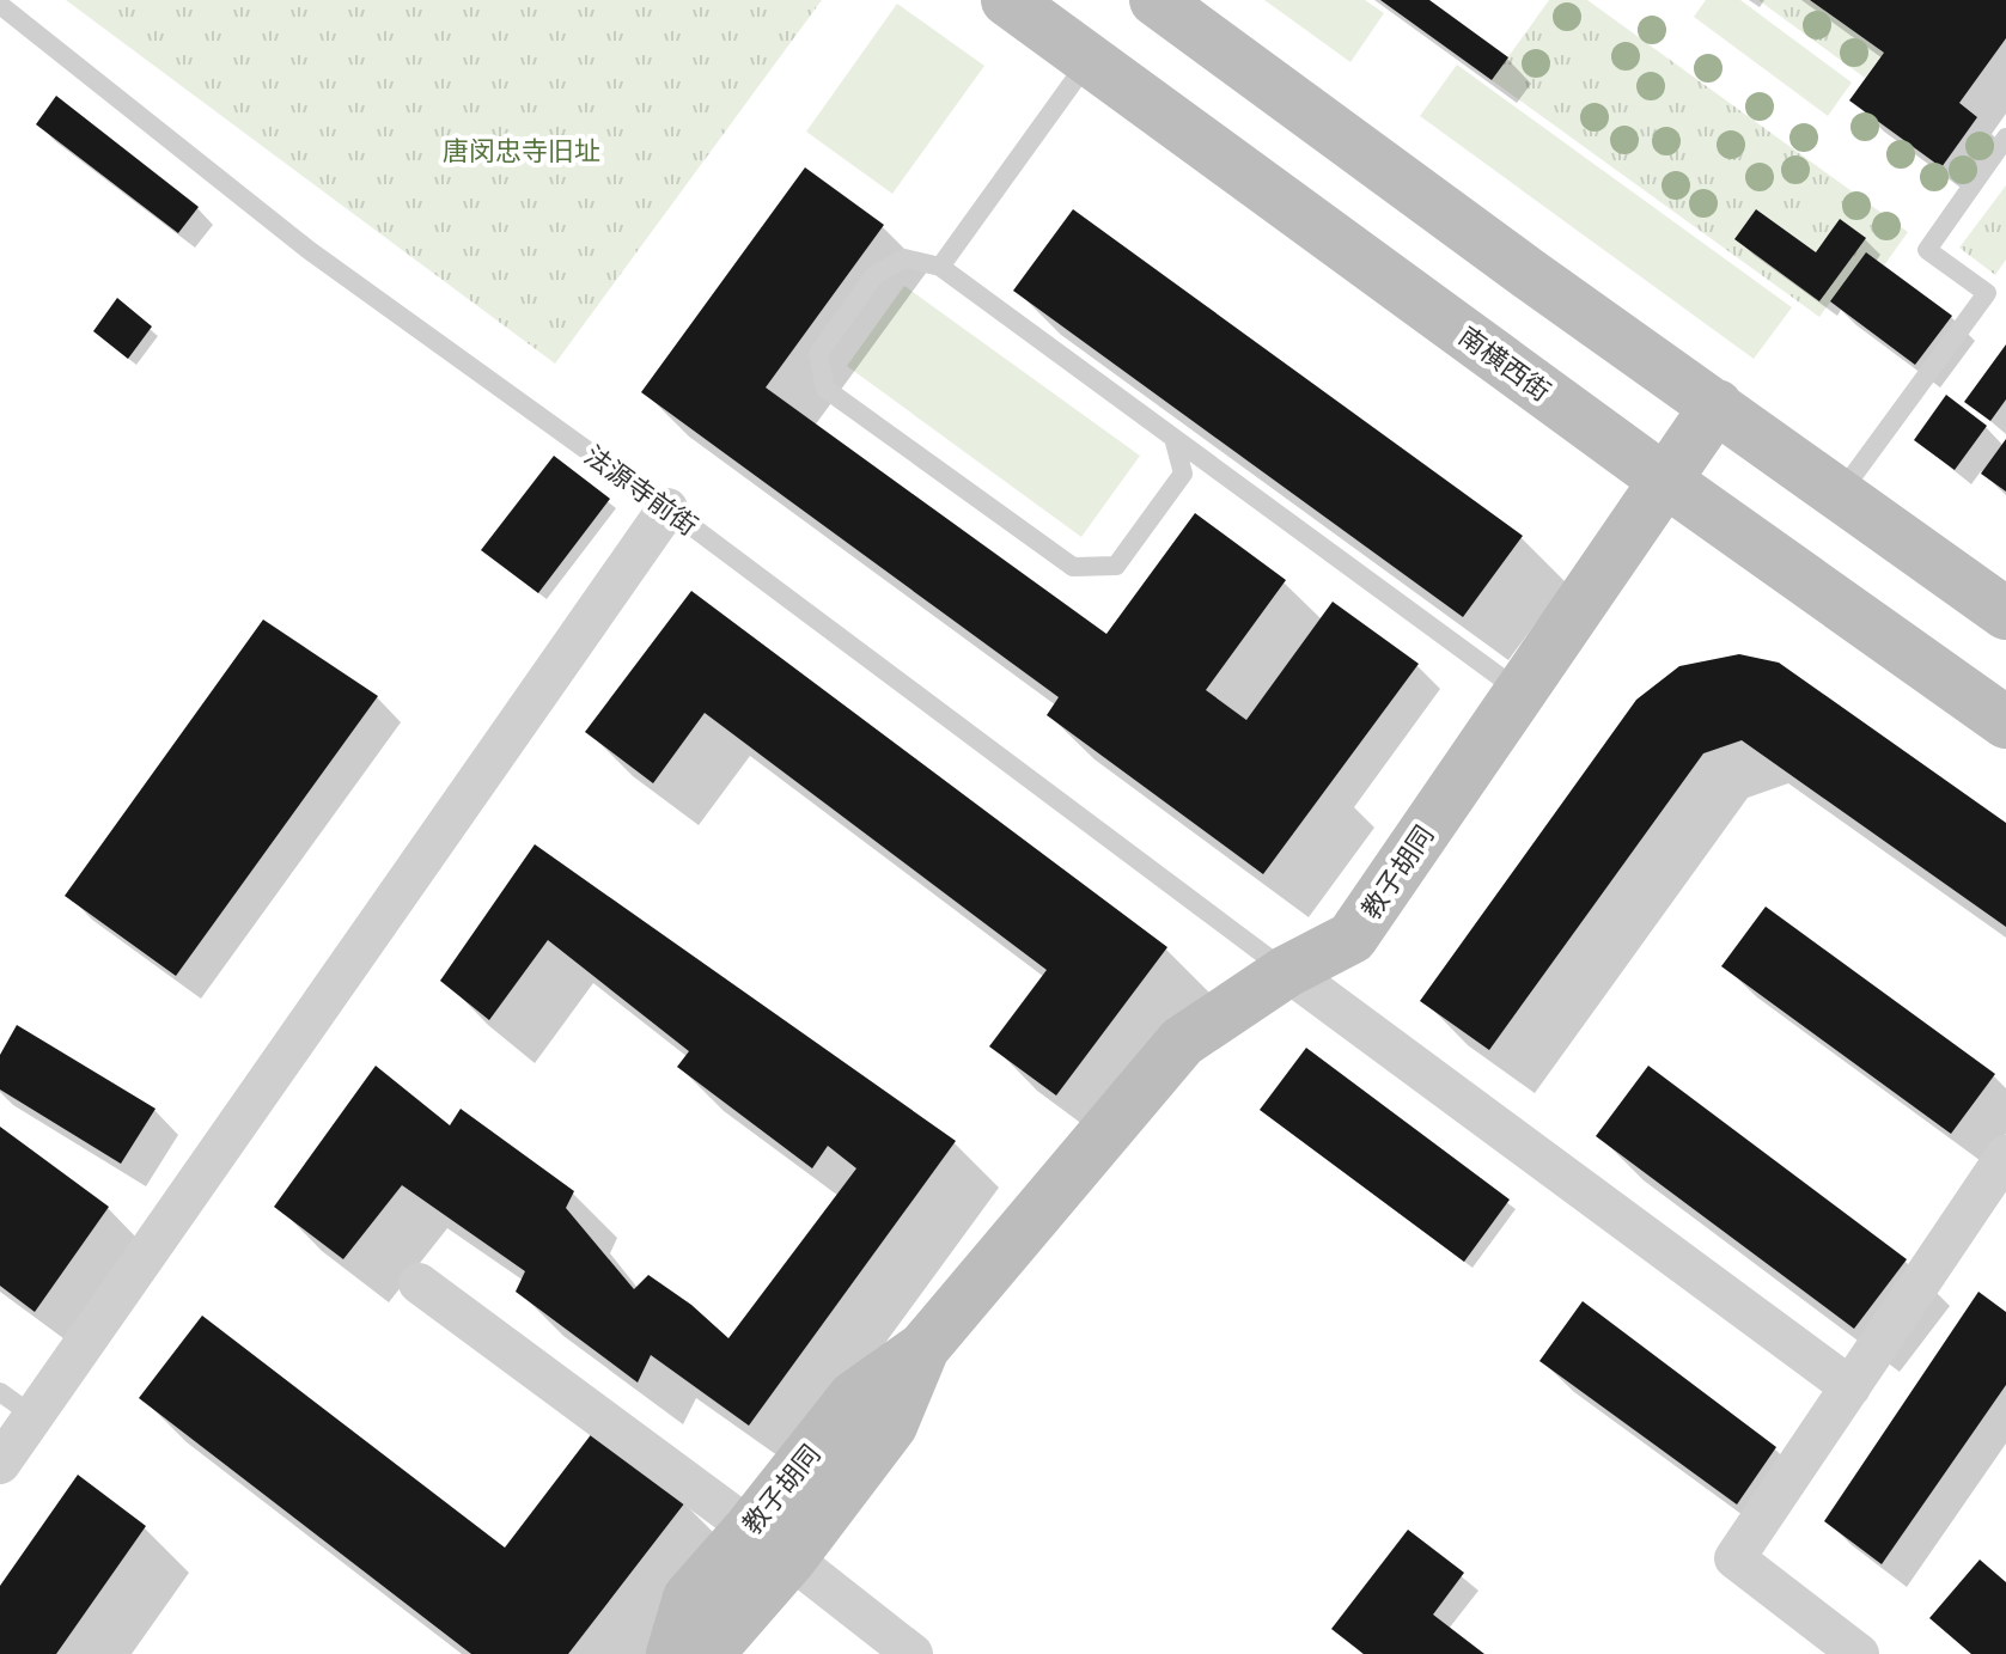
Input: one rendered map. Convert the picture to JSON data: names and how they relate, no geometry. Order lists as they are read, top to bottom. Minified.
{"streets":{"main road":["南横西街","教子胡同"],"lane":["法源寺前街"]},"crossings":[["南横西街","教子胡同"],["法源寺前街","教子胡同"]],"parks":["唐闵忠寺旧址"]}
